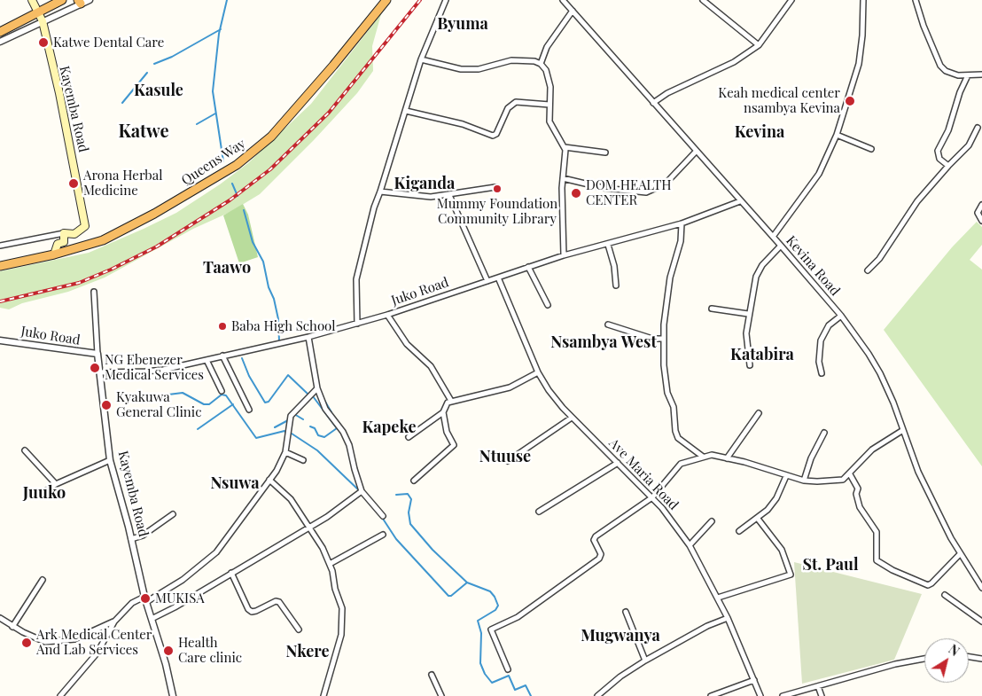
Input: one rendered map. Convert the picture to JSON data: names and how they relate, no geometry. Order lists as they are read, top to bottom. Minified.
{"streets":{"highway":["Queens Way"],"main road":["Kayemba Road"],"street":["Kevina Road","Juko Road","Ave Maria Road"]},"crossings":[["Kayemba Road","Juko Road"],["Kevina Road","Juko Road"],["Juko Road","Ave Maria Road"]],"districts":["Byuma","Kasule","Katwe","Kevina","Kiganda","Taawo","Nsambya West","Katabira","Kapeke","Ntuuse","Nsuwa","Juuko","St. Paul","Mugwanya","Nkere"],"places":["Katwe Dental Care","Keah medical center nsambya Kevina","Arona Herbal Medicine","Mummy Foundation Community Library","DOM HEALTH CENTER","Baba High School","NG Ebenezer Medical Services","Kyakuwa General Clinic","MUKISA","Ark Medical Center And Lab Services","Health Care clinic"],"north":"top right"}
